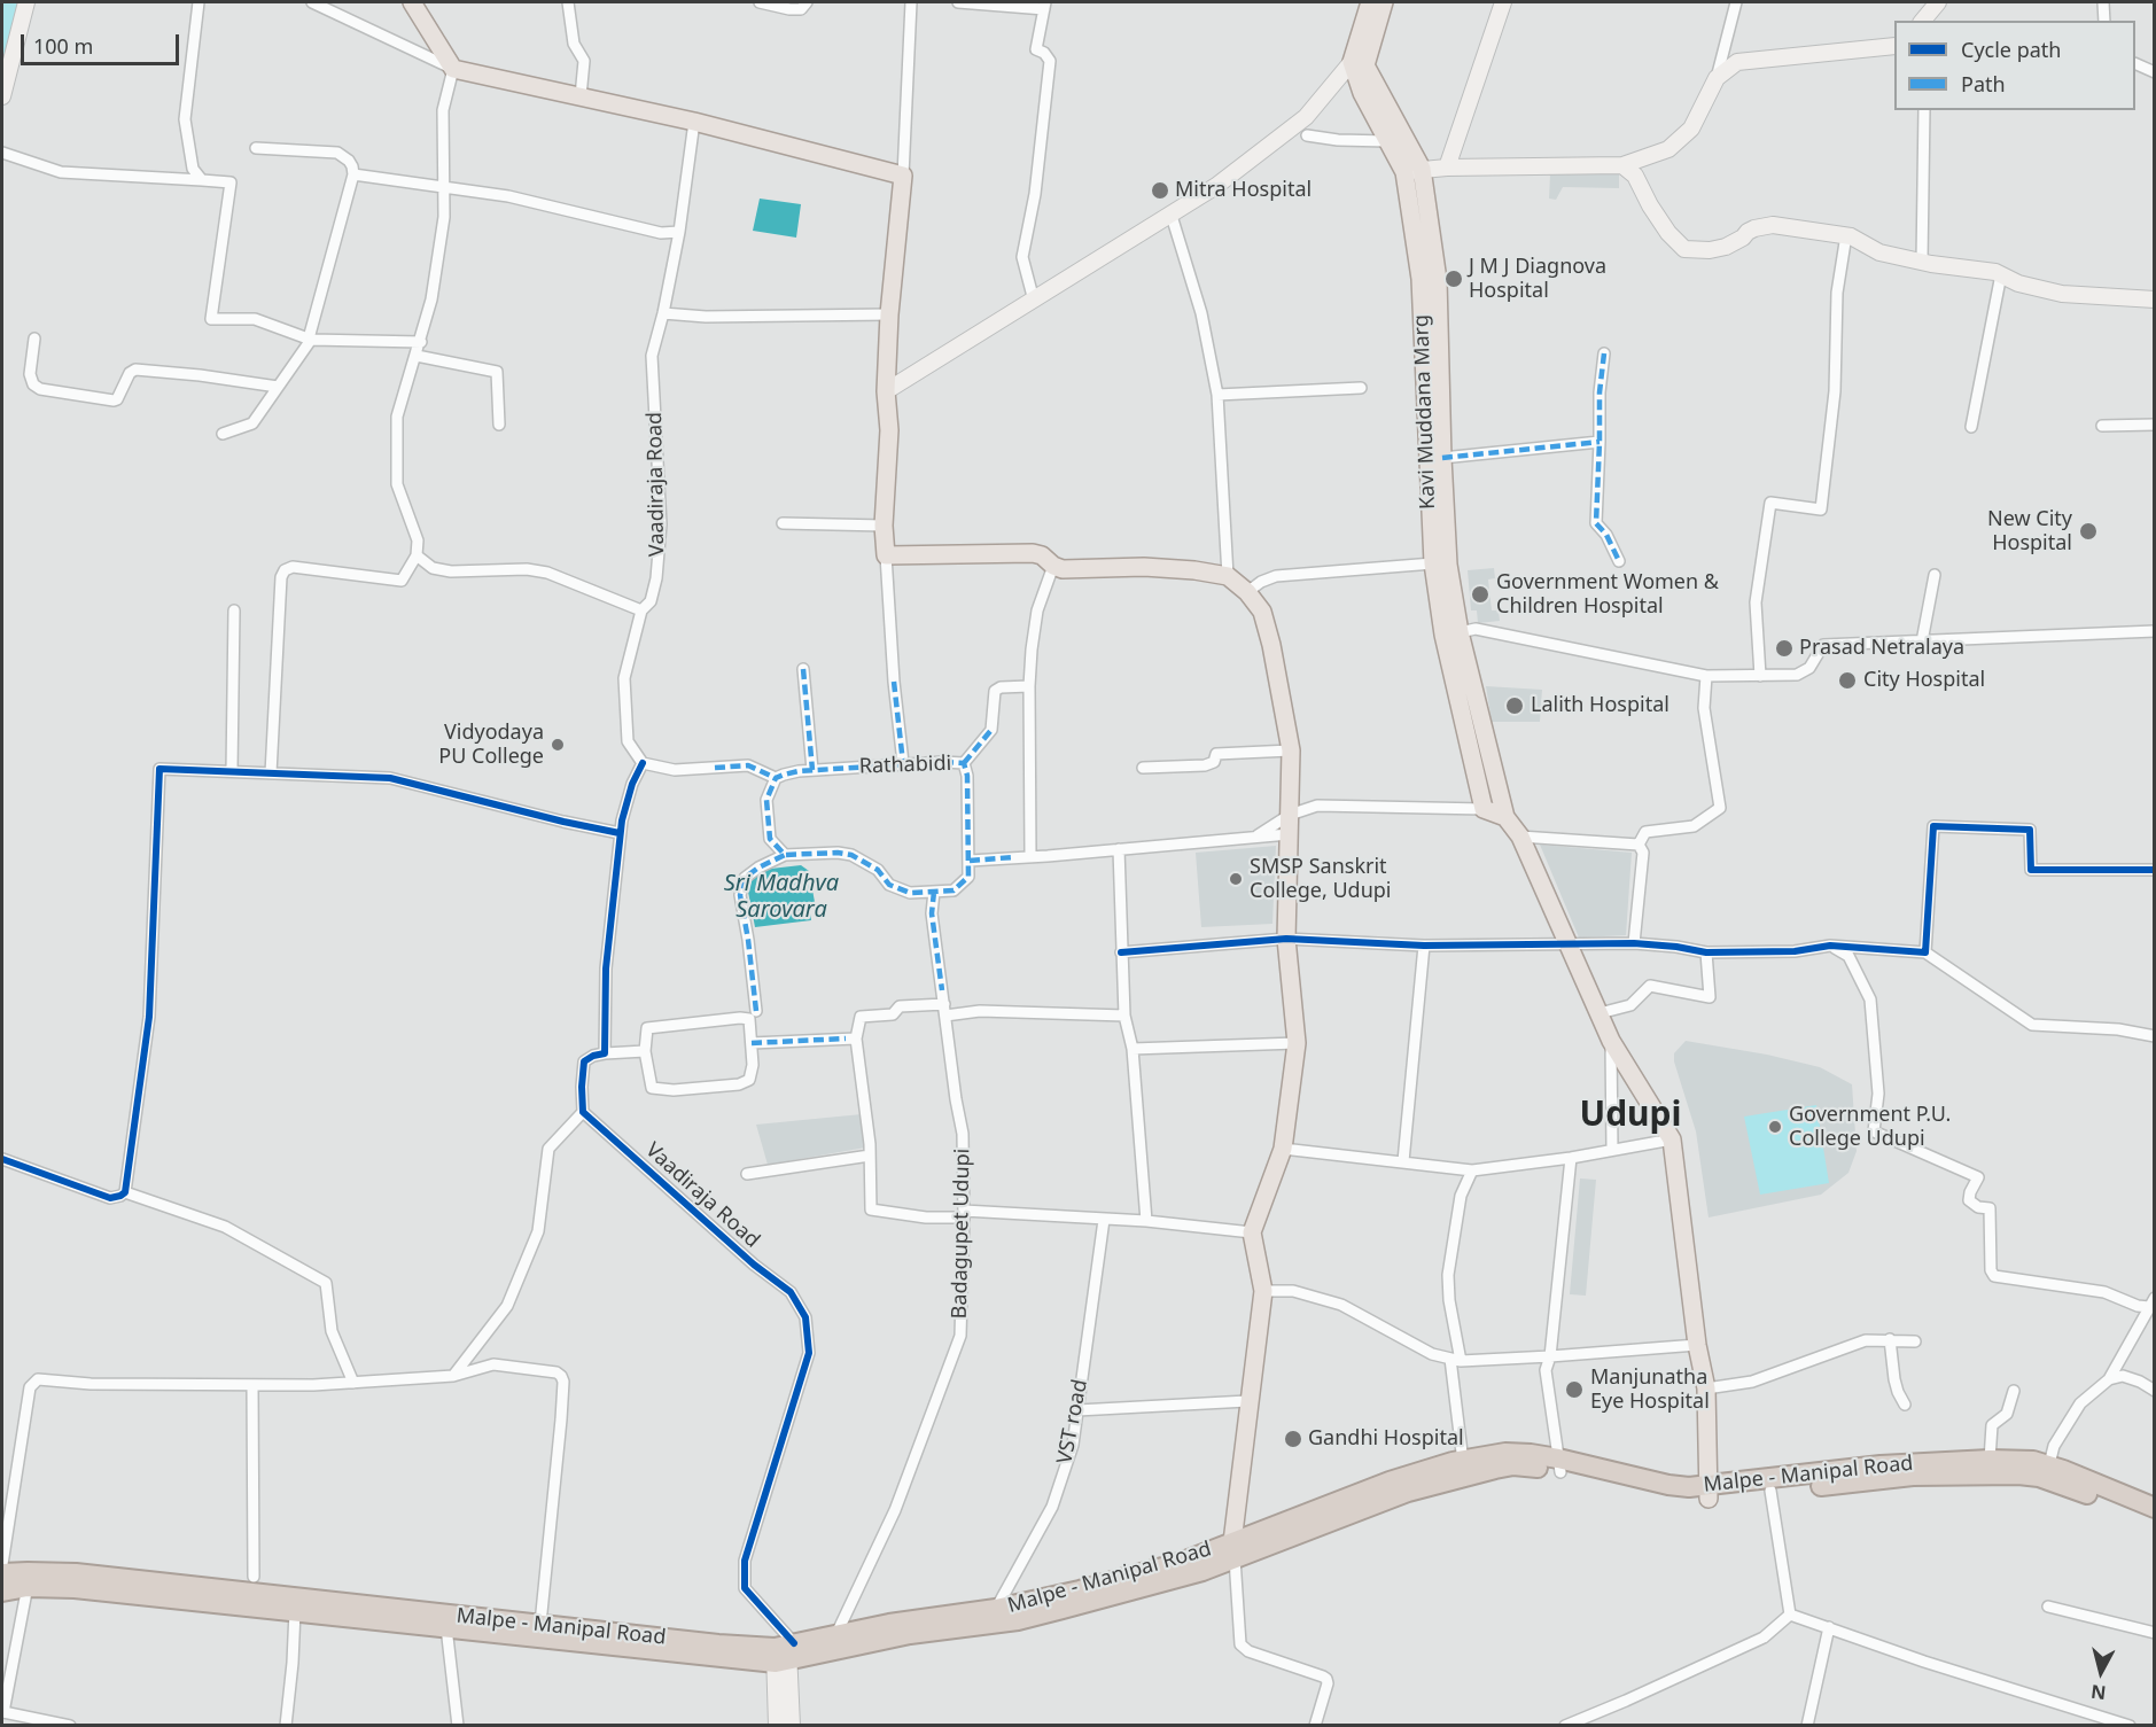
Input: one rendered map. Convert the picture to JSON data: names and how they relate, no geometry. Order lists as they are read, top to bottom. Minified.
{"streets":{"highway":["Malpe - Manipal Road"],"main road":["Kavi Muddana Marg"],"street":["Vaadiraja Road","Rathabidi","Badagupet Udupi","VST road"]},"crossings":[["Vaadiraja Road","Malpe - Manipal Road"],["Rathabidi","Badagupet Udupi"],["Badagupet Udupi","Malpe - Manipal Road"],["VST road","Malpe - Manipal Road"]],"districts":["Udupi"],"water":["Sri Madhva Sarovara"],"places":["Mitra Hospital","J M J Diagnova Hospital","New City Hospital","Government Women & Children Hospital","Prasad Netralaya","City Hospital","Lalith Hospital","Vidyodaya PU College","SMSP Sanskrit College, Udupi","Government P.U. College Udupi","Manjunatha Eye Hospital","Gandhi Hospital"],"legend":["Cycle path","Path"],"scale_bar":"100 m","north":"bottom"}
